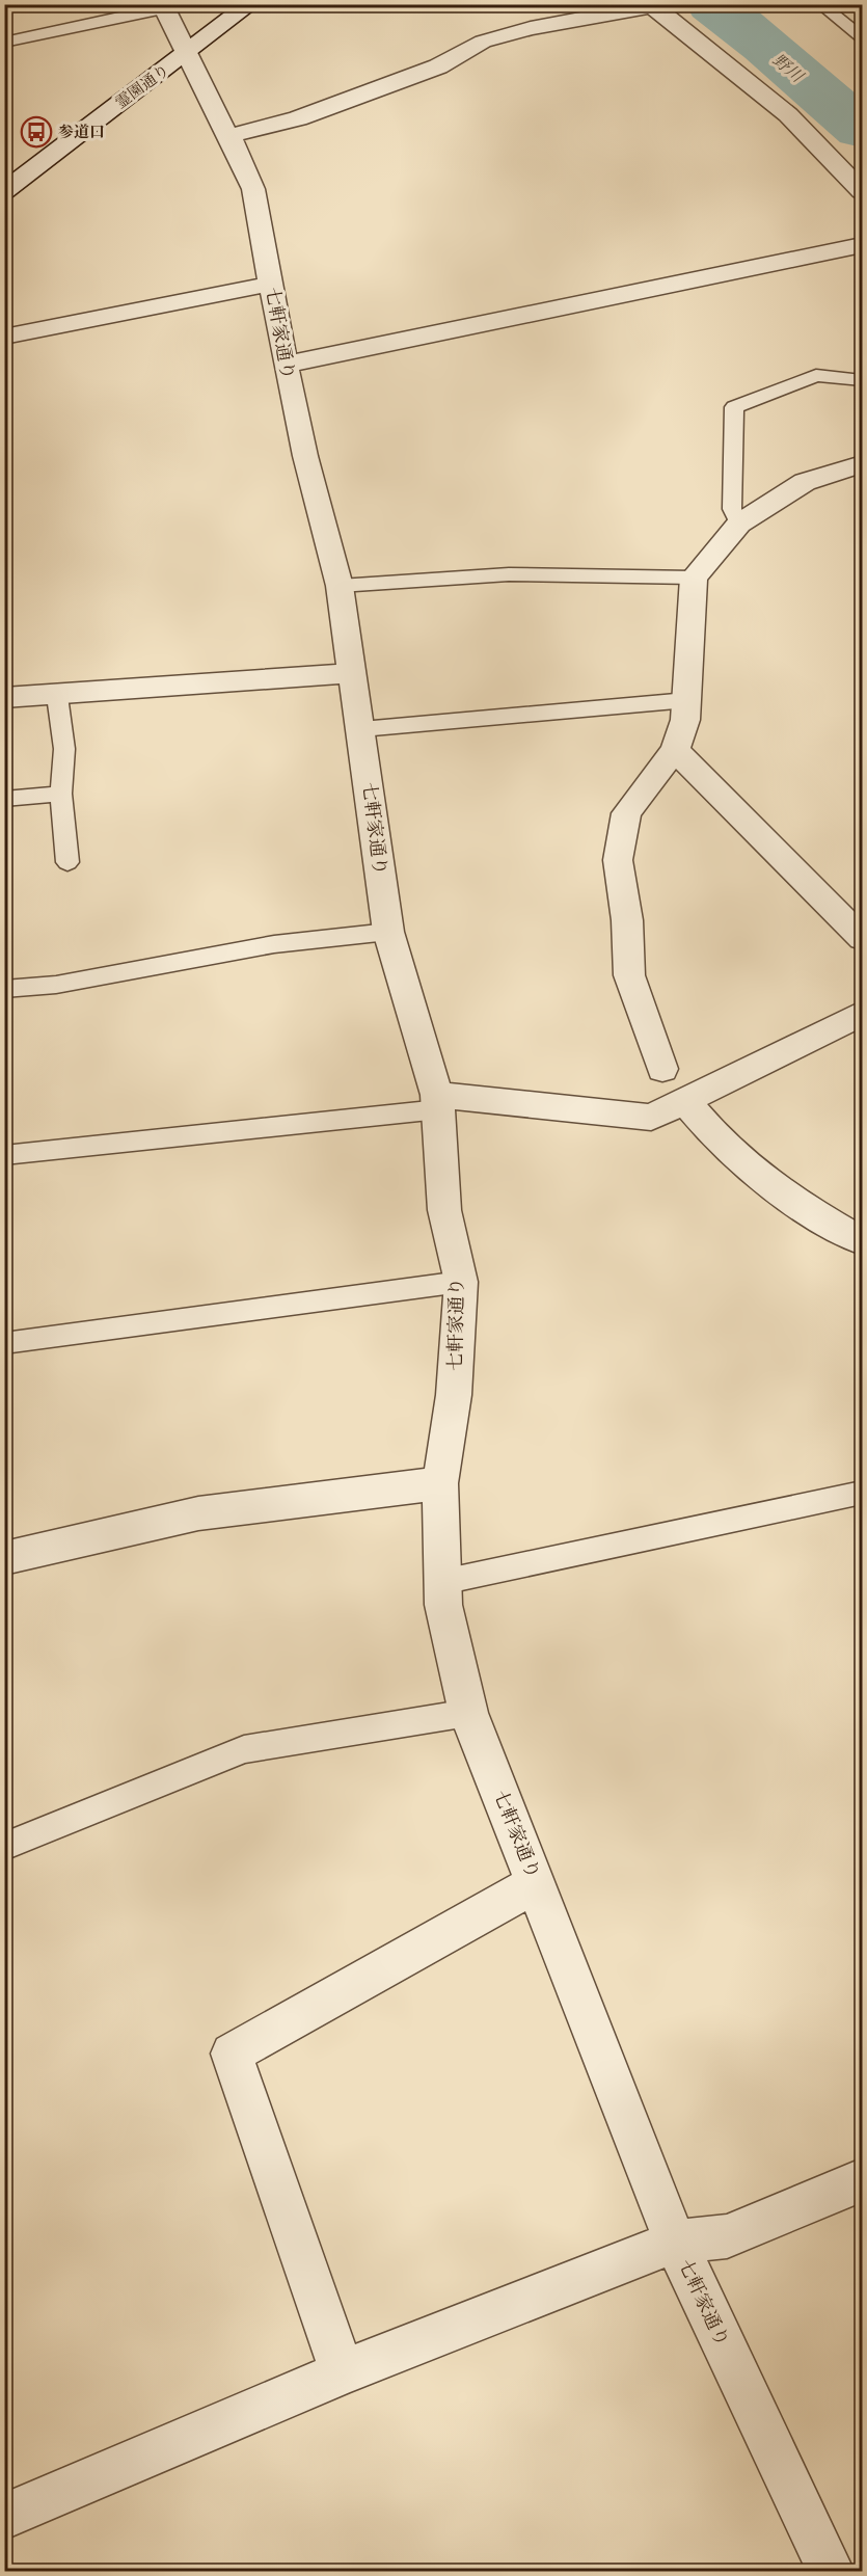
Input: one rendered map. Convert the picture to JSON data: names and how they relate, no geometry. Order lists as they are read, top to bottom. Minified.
{"streets":{"street":["霊園通り","七軒家通り"]},"crossings":[["霊園通り","七軒家通り"]],"water":["野川"],"places":{"bus stop":["参道口"]}}
